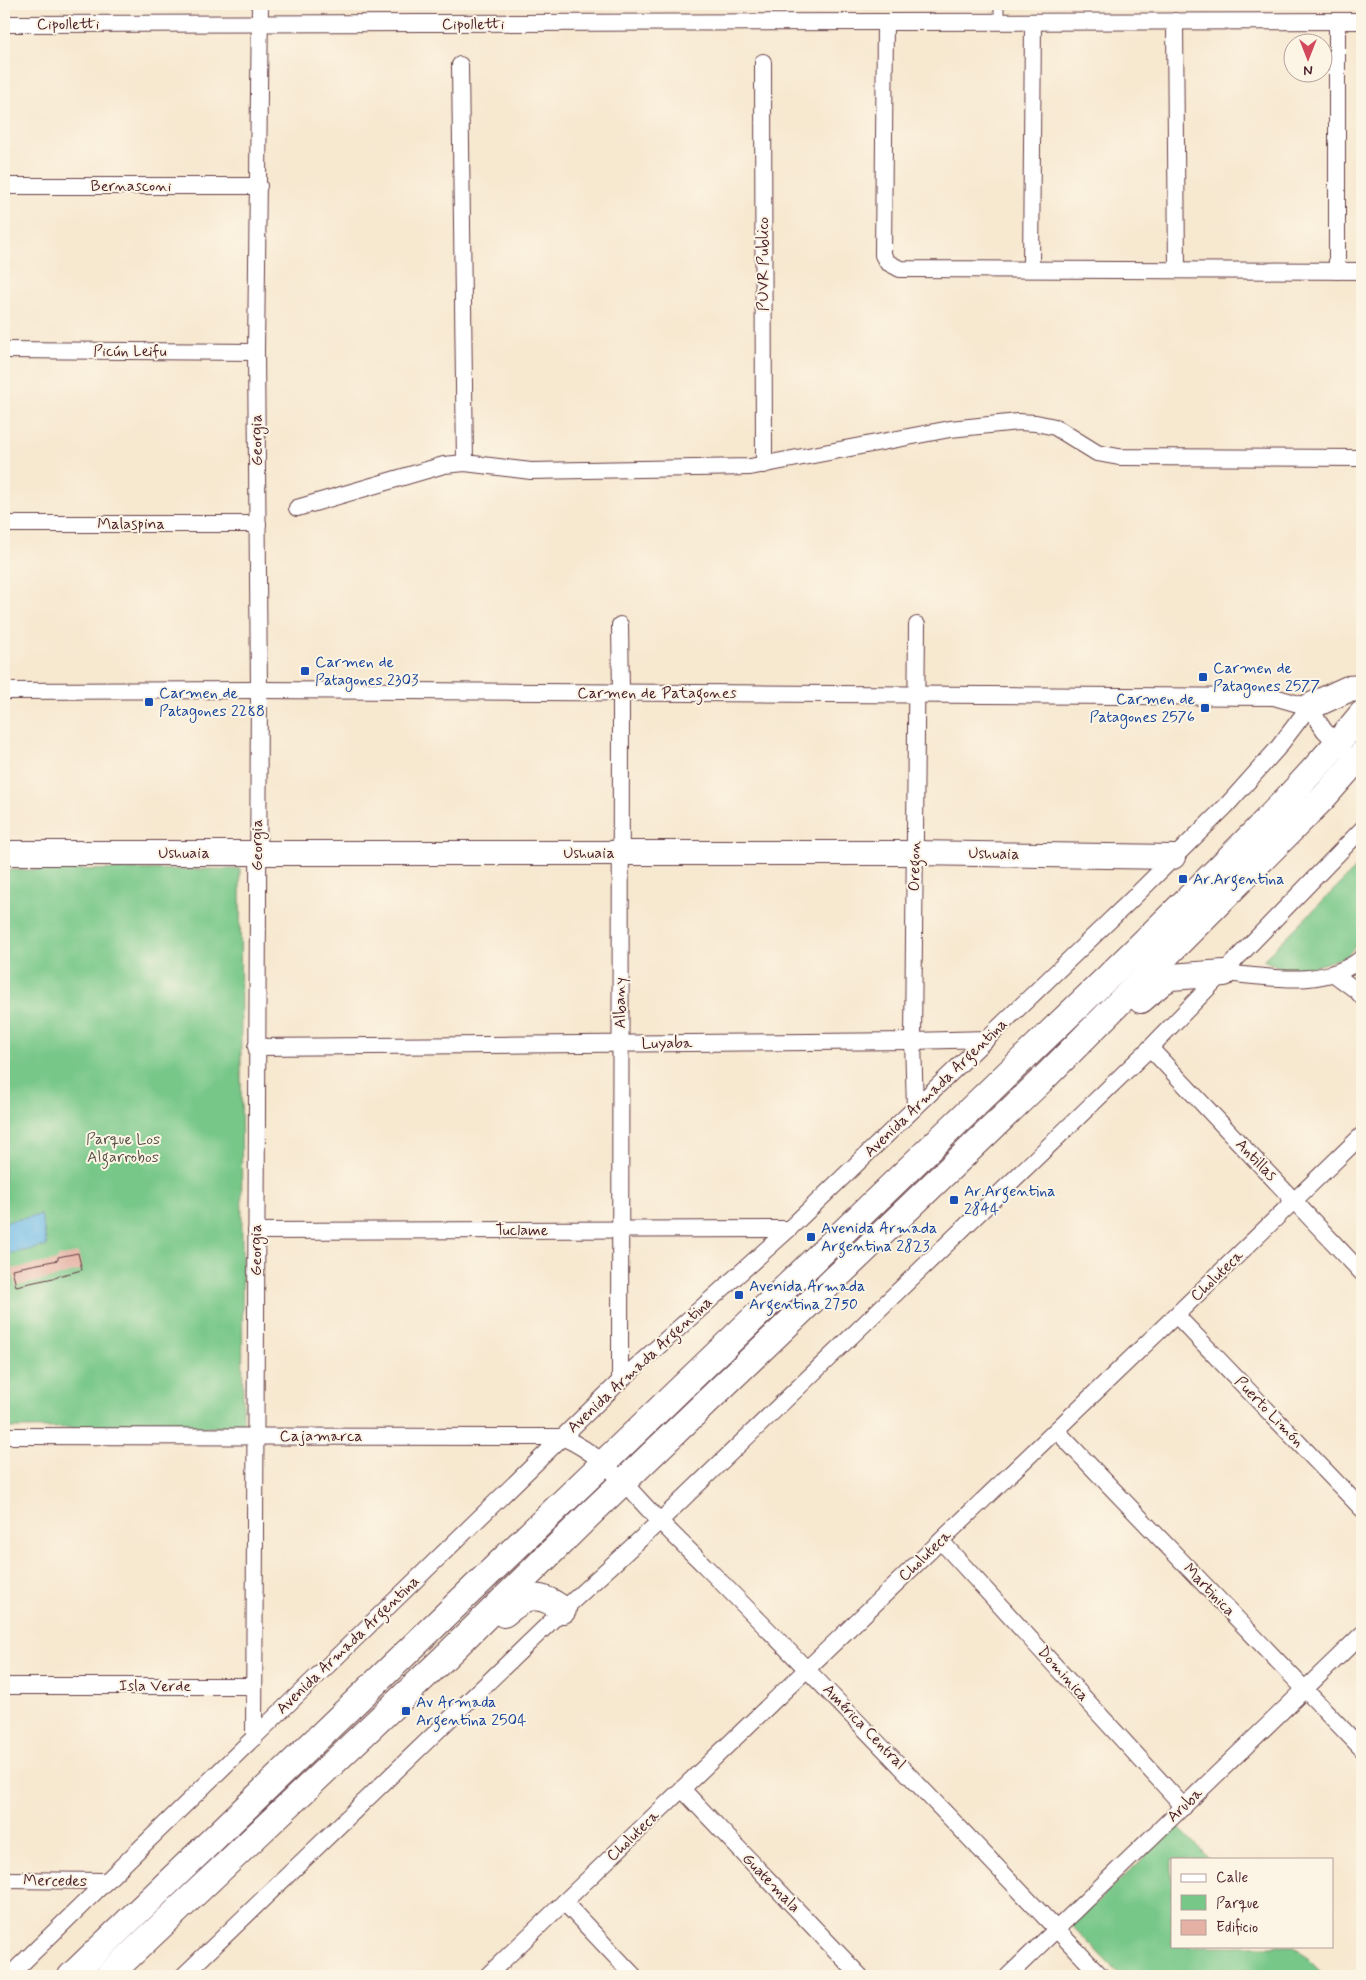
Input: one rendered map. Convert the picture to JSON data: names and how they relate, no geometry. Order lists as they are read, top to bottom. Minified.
{"streets":{"main road":["Ushuaia"],"street":["Cipolletti","Bernasconi","PUVR Publico","Picún Leifu","Georgia","Malaspina","Carmen de Patagones","Oregon","Albany","Luyaba","Avenida Armada Argentina","Antillas","Tuclame","Choluteca","Puerto Limón","Cajamarca","Martinica","Dominica","Isla Verde","América Central","Aruba","Mercedes","Guatemala"]},"crossings":[["Cipolletti","Georgia"],["Bernasconi","Georgia"],["Picún Leifu","Georgia"],["Georgia","Malaspina"],["Georgia","Carmen de Patagones"],["Georgia","Ushuaia"],["Georgia","Luyaba"],["Georgia","Tuclame"],["Georgia","Cajamarca"],["Georgia","Isla Verde"],["Carmen de Patagones","Oregon"],["Carmen de Patagones","Albany"],["Carmen de Patagones","Avenida Armada Argentina"],["Ushuaia","Oregon"],["Ushuaia","Albany"],["Ushuaia","Avenida Armada Argentina"],["Oregon","Luyaba"],["Oregon","Avenida Armada Argentina"],["Albany","Luyaba"],["Albany","Avenida Armada Argentina"],["Albany","Tuclame"],["Luyaba","Avenida Armada Argentina"],["Avenida Armada Argentina","Tuclame"],["Avenida Armada Argentina","Cajamarca"],["Avenida Armada Argentina","Mercedes"],["Antillas","Choluteca"],["Choluteca","Puerto Limón"],["Choluteca","Martinica"],["Choluteca","Dominica"],["Choluteca","América Central"],["Choluteca","Guatemala"],["Cajamarca","América Central"],["Martinica","Aruba"],["Dominica","Aruba"],["América Central","Aruba"]],"parks":["Parque Los Algarrobos"],"places":{"transit":["Carmen de Patagones 2303","Carmen de Patagones 2577","Carmen de Patagones 2288","Carmen de Patagones 2576","Ar.Argentina","Ar.Argentina 2844","Avenida Armada Argentina 2823","Avenida Armada Argentina 2750","Av Armada Argentina 2504"]},"legend":["Calle","Parque","Edificio"],"north":"bottom"}
